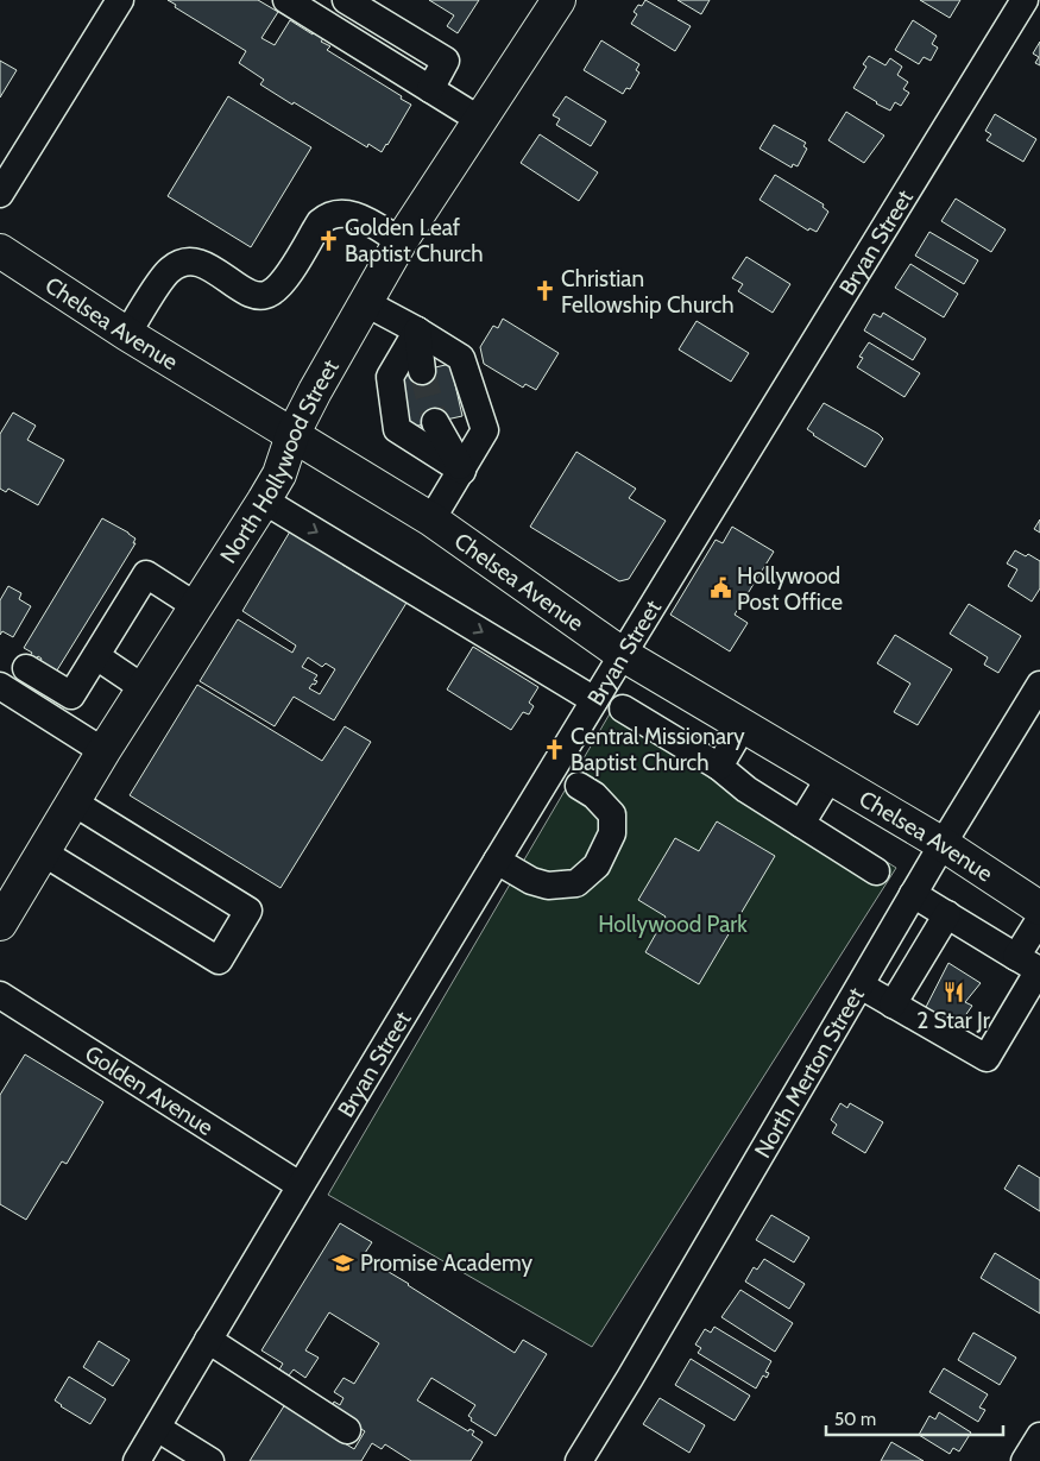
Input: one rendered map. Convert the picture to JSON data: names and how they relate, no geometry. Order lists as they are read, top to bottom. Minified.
{"streets":{"main road":["Chelsea Avenue","North Hollywood Street"],"street":["Bryan Street","North Merton Street","Golden Avenue"]},"crossings":[["Bryan Street","Chelsea Avenue"],["Bryan Street","Golden Avenue"],["Chelsea Avenue","North Hollywood Street"],["Chelsea Avenue","North Merton Street"]],"parks":["Hollywood Park"],"places":{"church":["Golden Leaf Baptist Church","Christian Fellowship Church","Central Missionary Baptist Church"],"public building":["Hollywood Post Office"],"restaurant":["2 Star Jr"],"school or university":["Promise Academy"]},"scale_bar":"50 m"}
